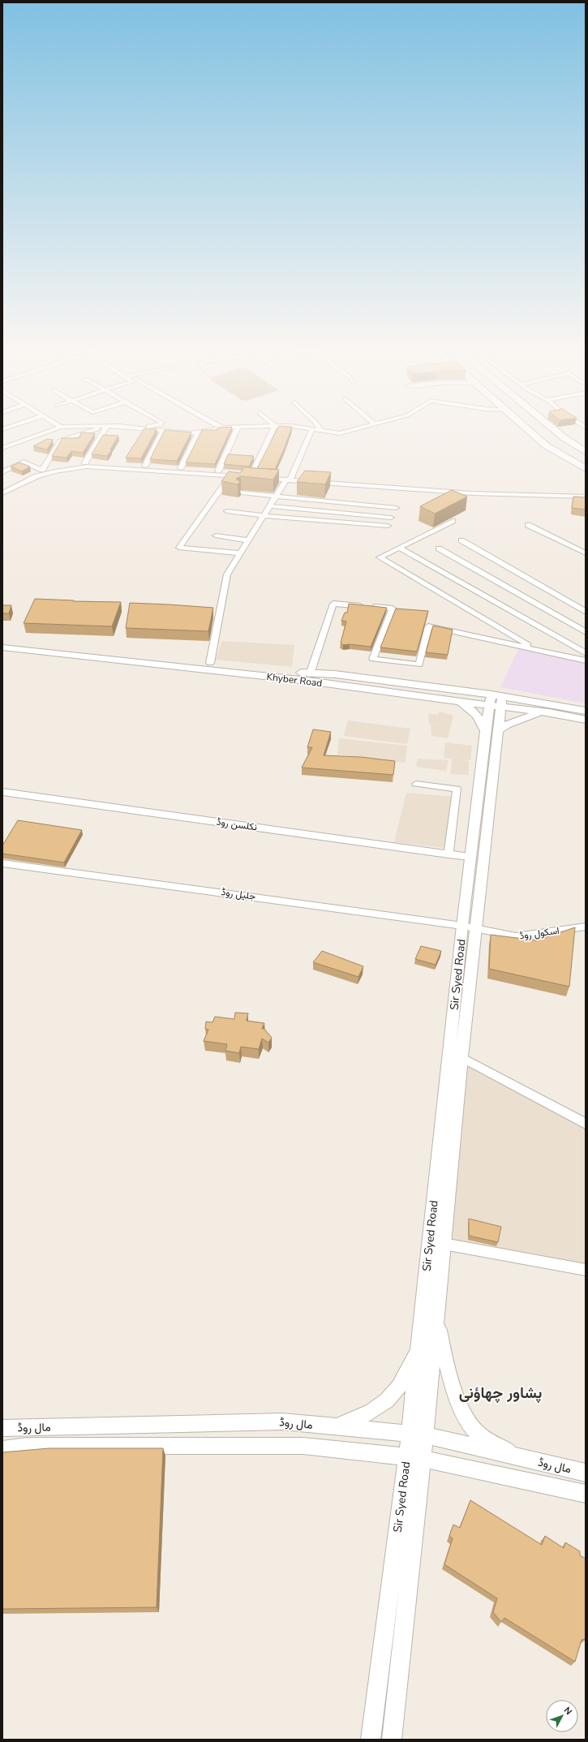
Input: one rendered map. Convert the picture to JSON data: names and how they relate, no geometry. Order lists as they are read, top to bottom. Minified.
{"streets":{"main road":["Khyber Road","Sir Syed Road","مال روڈ"],"street":["نکلسن روڈ","جلیل روڈ","اسکول روڈ"]},"crossings":[["نکلسن روڈ","Sir Syed Road"],["جلیل روڈ","اسکول روڈ"],["جلیل روڈ","Sir Syed Road"],["اسکول روڈ","Sir Syed Road"],["Sir Syed Road","مال روڈ"]],"districts":["پشاور چھاؤنی"],"north":"top right"}
